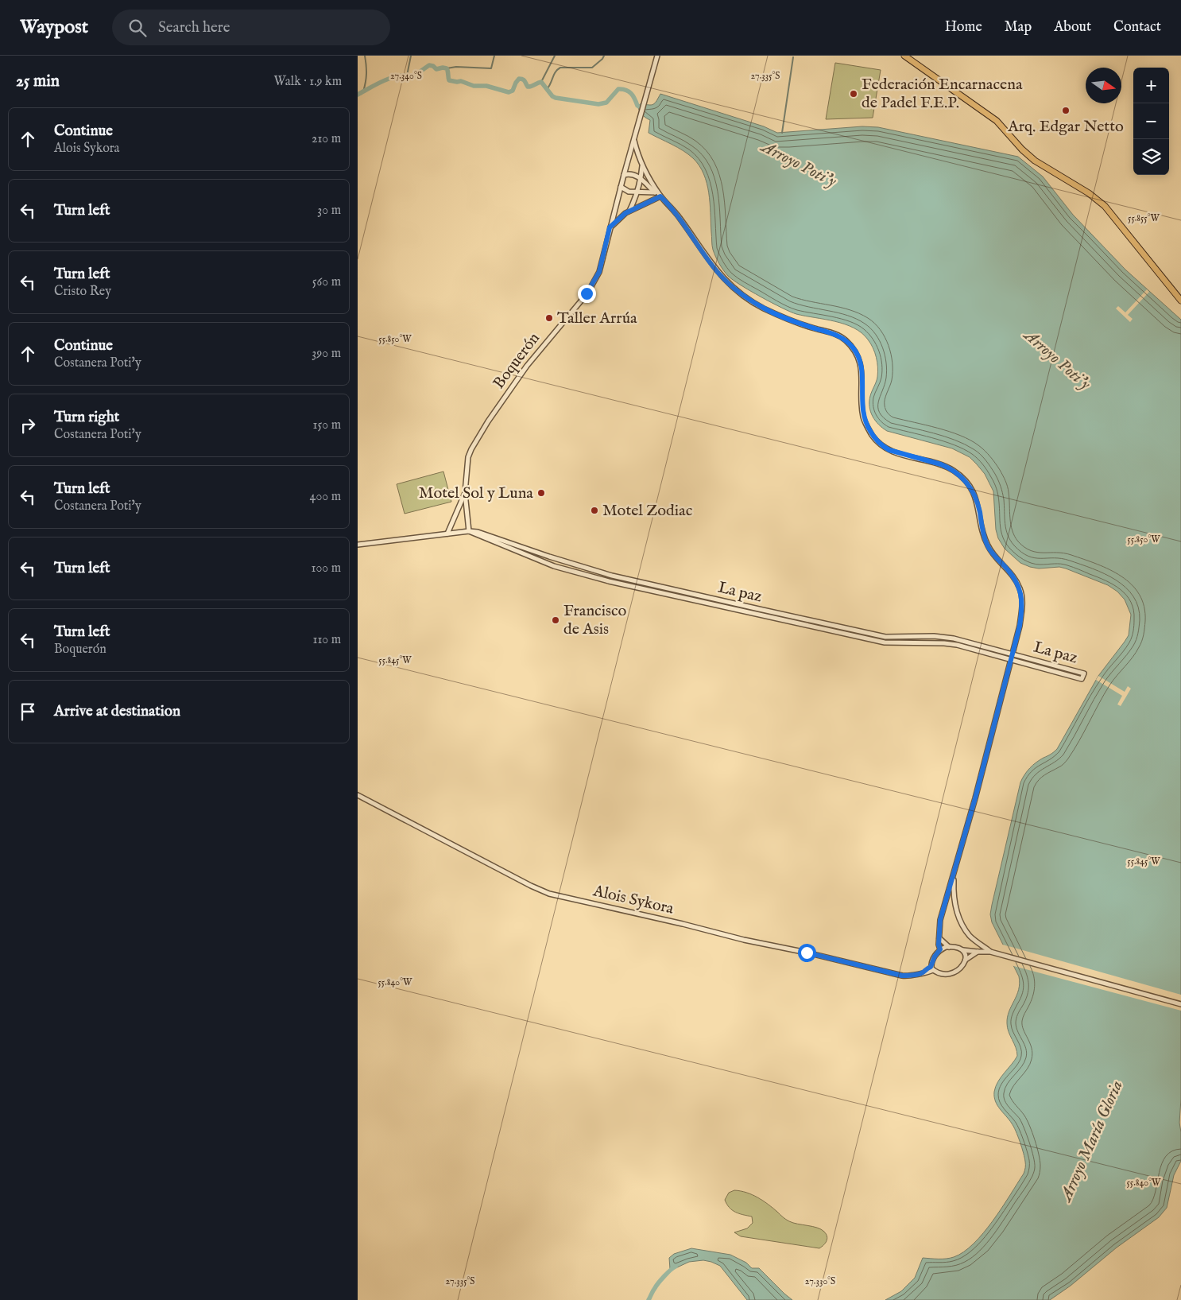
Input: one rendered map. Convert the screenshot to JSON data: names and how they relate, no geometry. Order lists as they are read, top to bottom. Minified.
{"streets":{"street":["Boquerón","La paz","Alois Sykora"]},"crossings":[["Boquerón","La paz"]],"water":["Arroyo Poti'y","Arroyo María Gloria"],"places":["Federación Encarnacena de Padel F.E.P.","Arq. Edgar Netto","Taller Arrúa","Motel Sol y Luna","Motel Zodiac","Francisco de Asis"],"north":"right","page":{"header":"Waypost","search":"Search here","nav":["Home","Map","About","Contact"],"heading":["25 min","Walk · 1.9 km"],"map_buttons":["+","−"],"list":[["Continue","Alois Sykora","210 m"],["Turn left","30 m"],["Turn left","Cristo Rey","560 m"],["Continue","Costanera Poti'y","390 m"],["Turn right","Costanera Poti'y","150 m"],["Turn left","Costanera Poti'y","400 m"],["Turn left","100 m"],["Turn left","Boquerón","110 m"],"Arrive at destination"]},"coordinates":["27.340°S","27.335°S","55.855°W","55.850°W","55.845°W","55.840°W","27.330°S"]}
